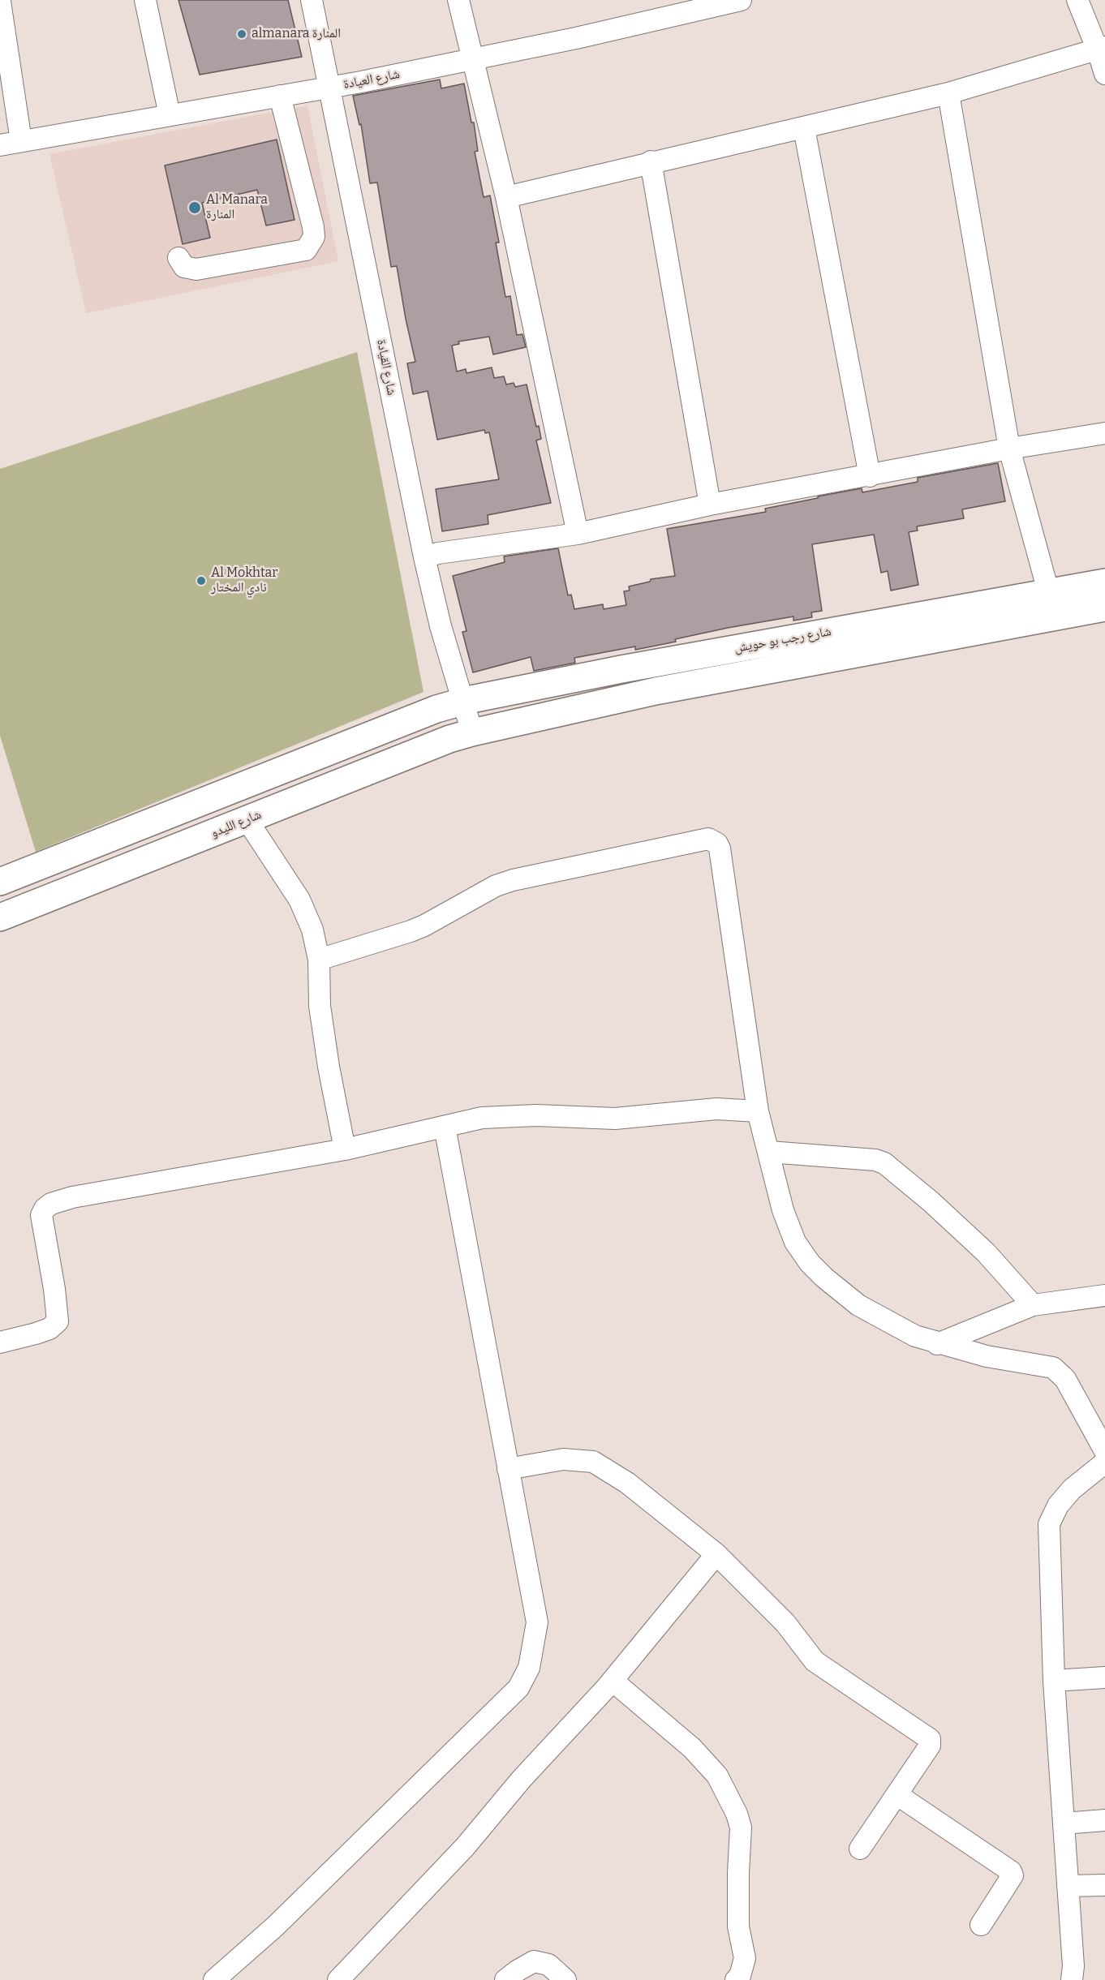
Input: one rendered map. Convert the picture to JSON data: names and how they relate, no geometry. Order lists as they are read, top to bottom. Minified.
{"streets":{"main road":["شارع رجب بو حويش","شارع الليدو"],"street":["شارع العيادة","شارع القيادة"]},"crossings":[["شارع العيادة","شارع القيادة"],["شارع القيادة","شارع رجب بو حويش"],["شارع القيادة","شارع الليدو"],["شارع رجب بو حويش","شارع الليدو"]],"places":["almanara المنارة","Al Manara المنارة","Al Mokhtar نادي المختار"]}
